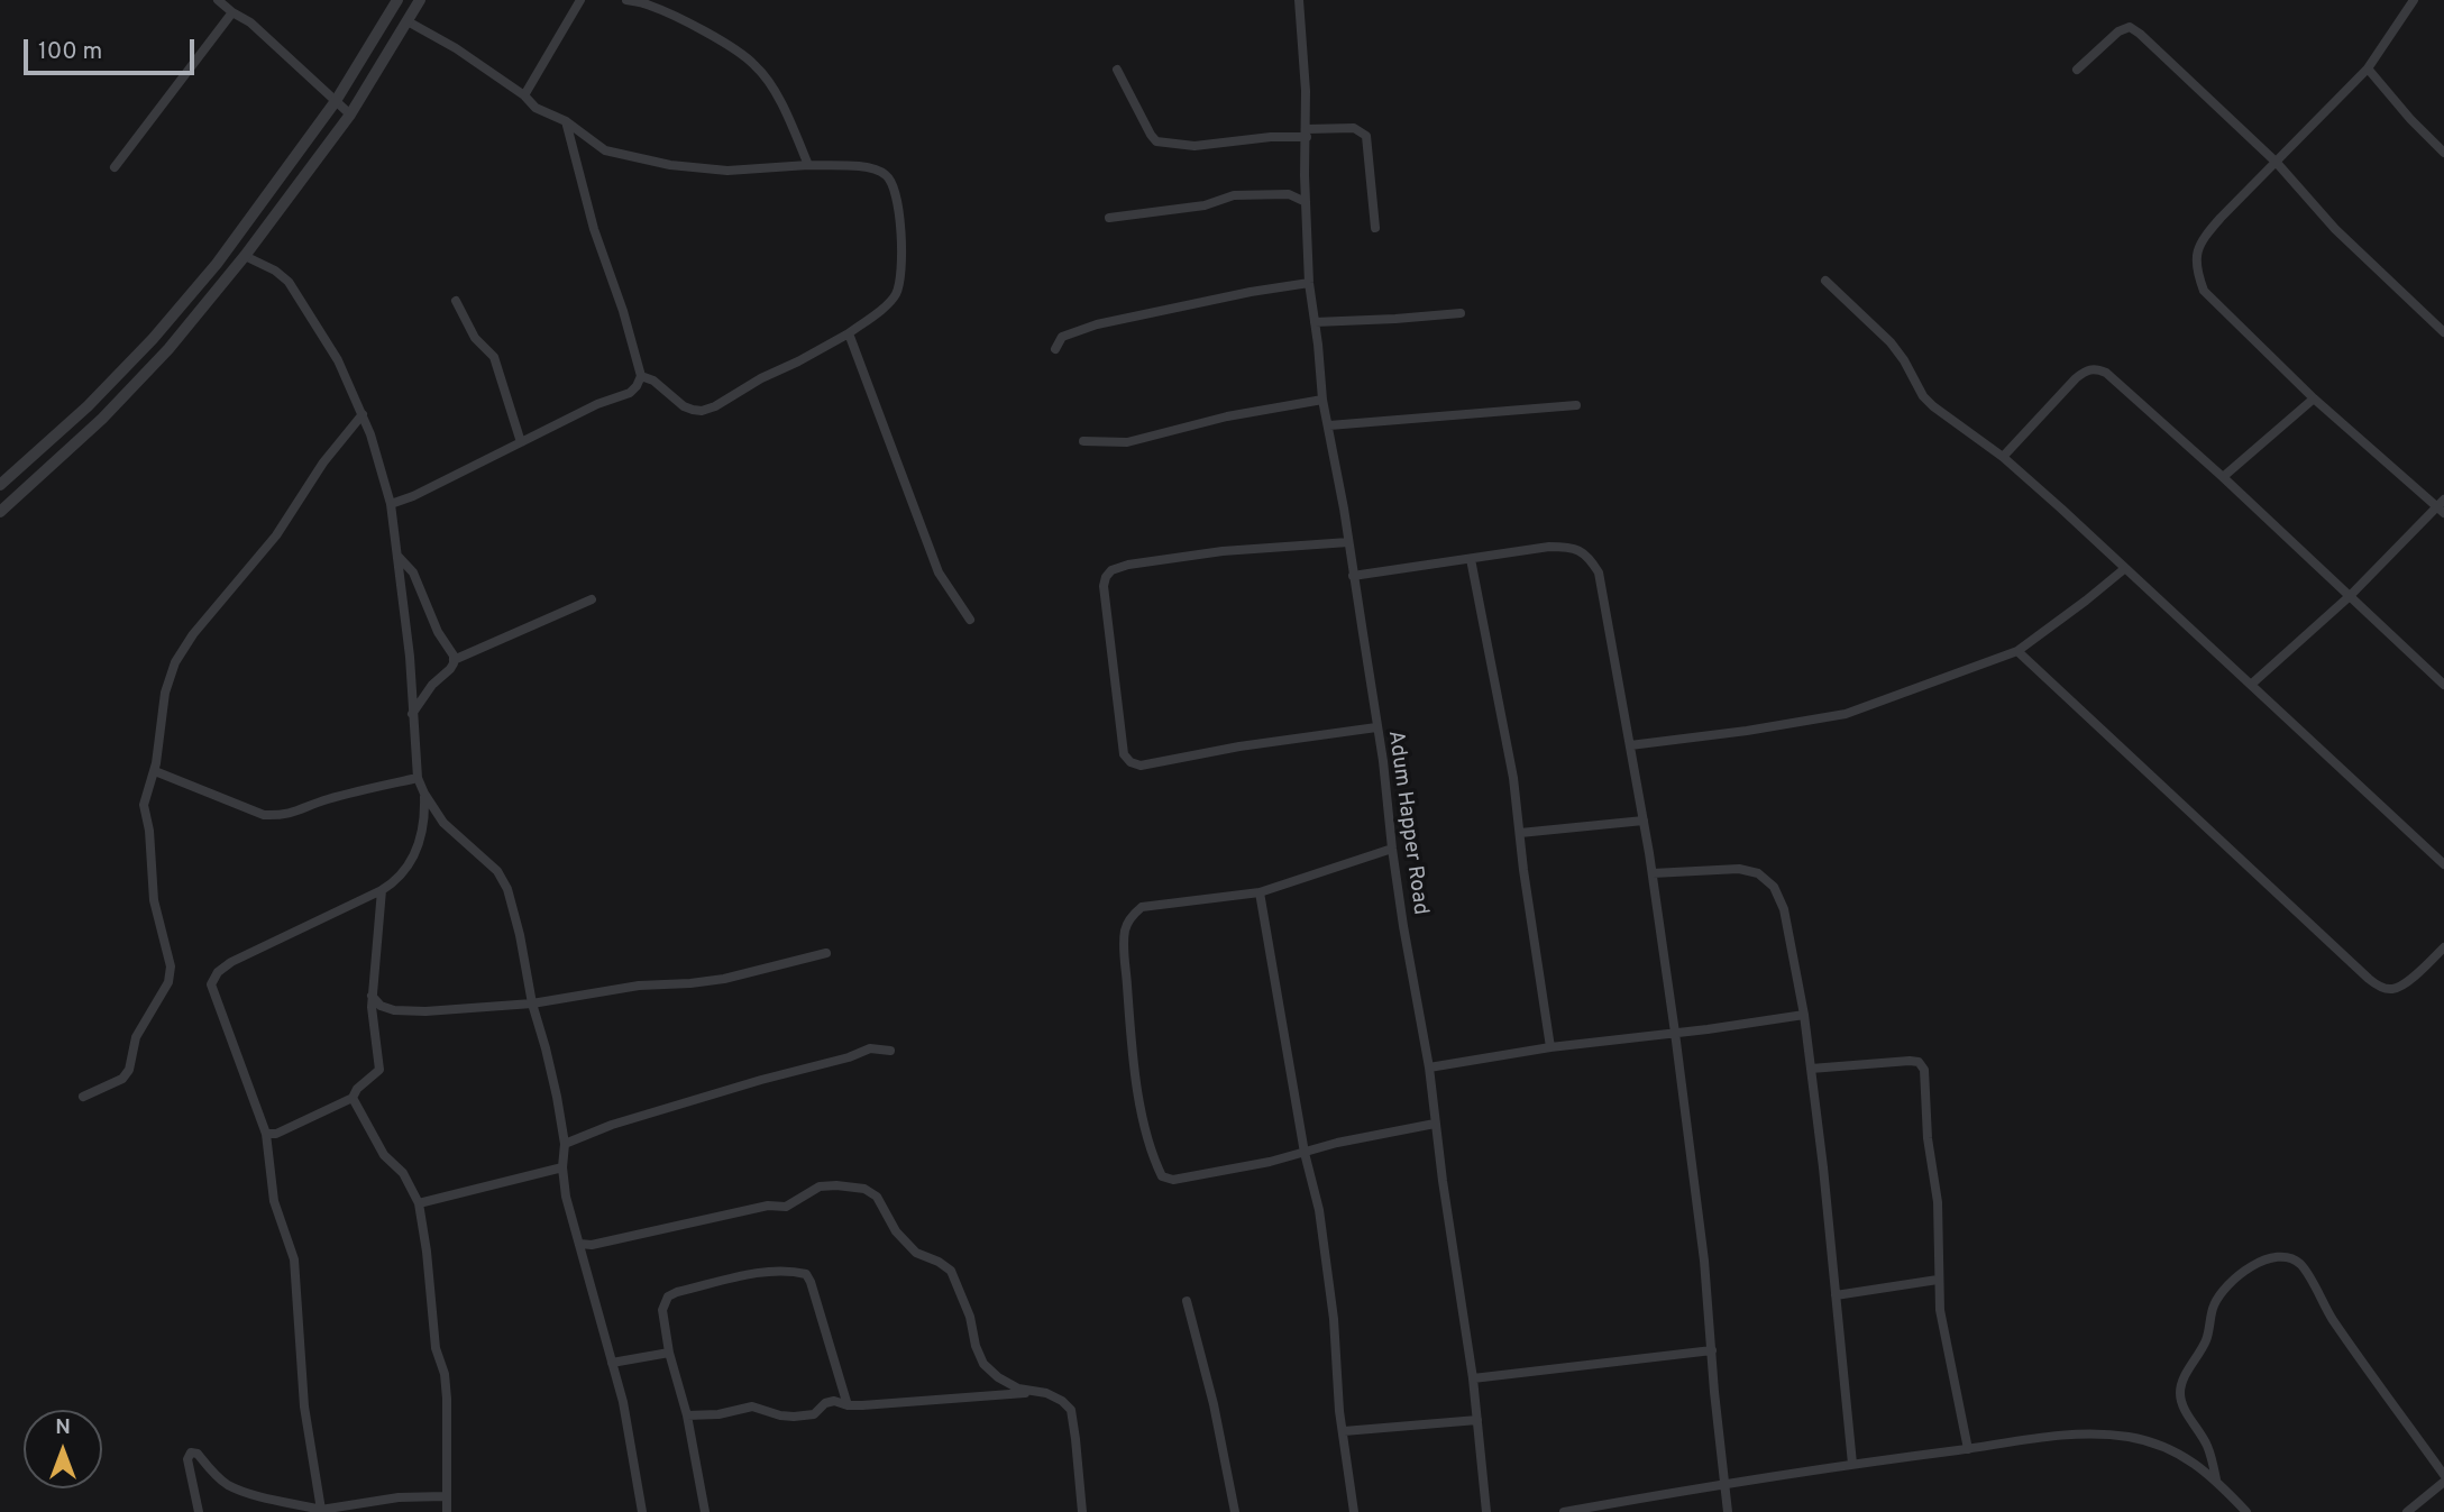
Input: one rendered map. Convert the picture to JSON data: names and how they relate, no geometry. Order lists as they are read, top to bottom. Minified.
{"streets":{"street":["Adum Happer Road"]},"scale_bar":"100 m","north":"top"}
